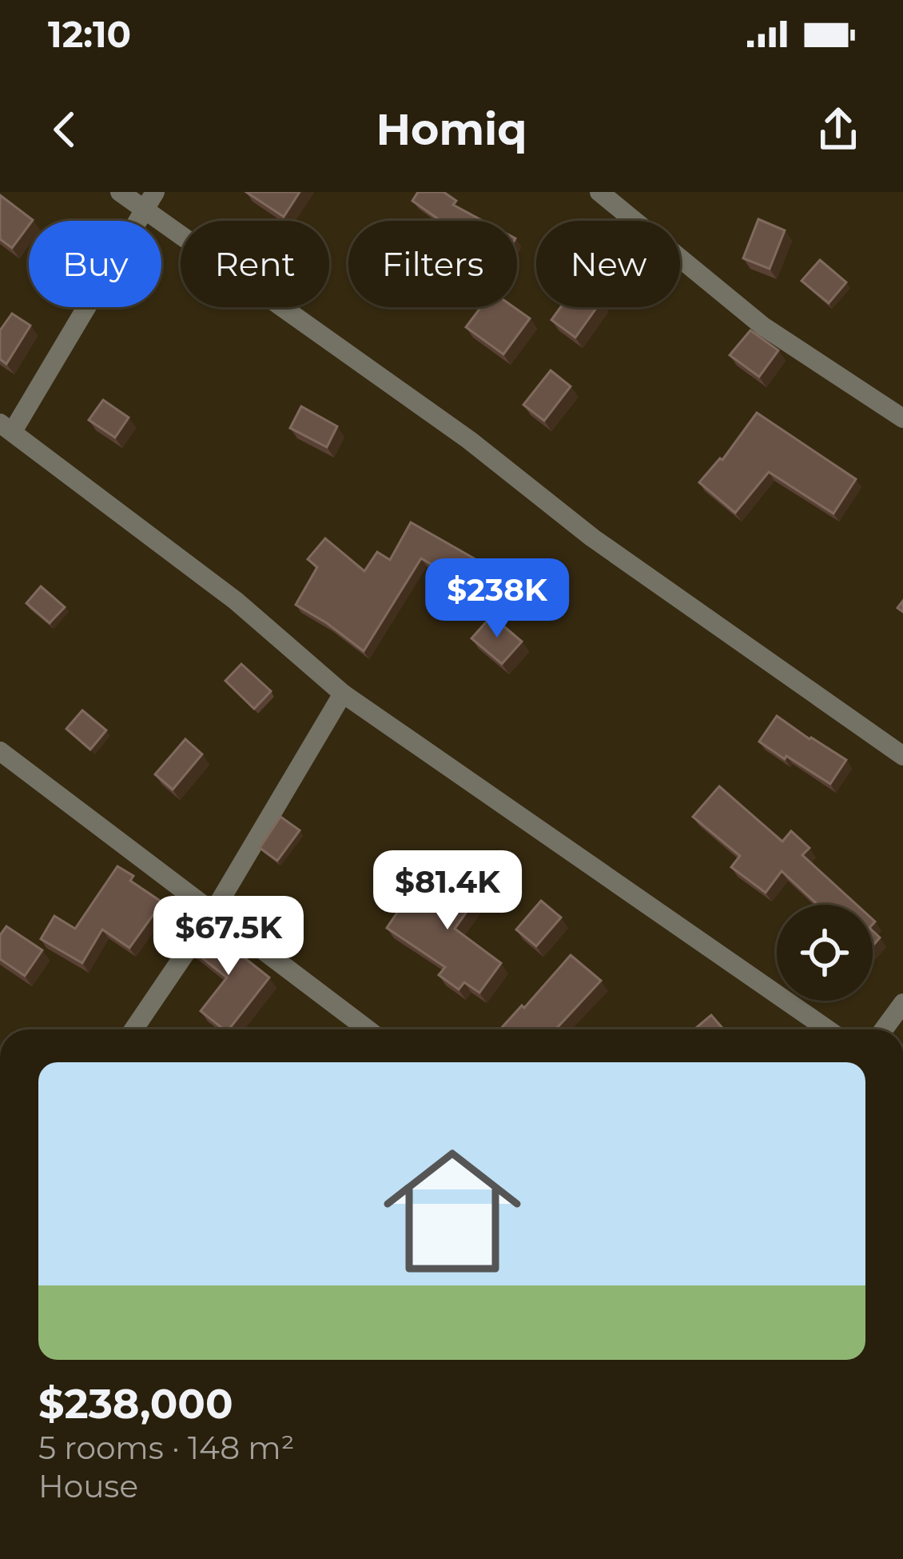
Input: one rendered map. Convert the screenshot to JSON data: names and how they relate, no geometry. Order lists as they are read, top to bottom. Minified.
{"page":{"status":"12:10","header":"Homiq","chip":["Buy","Rent","Filters","New"],"price":["$238K","$81.4K","$67.5K"],"list":[{"name":"$238,000","note":"5 rooms · 148 m² · House"}]}}
